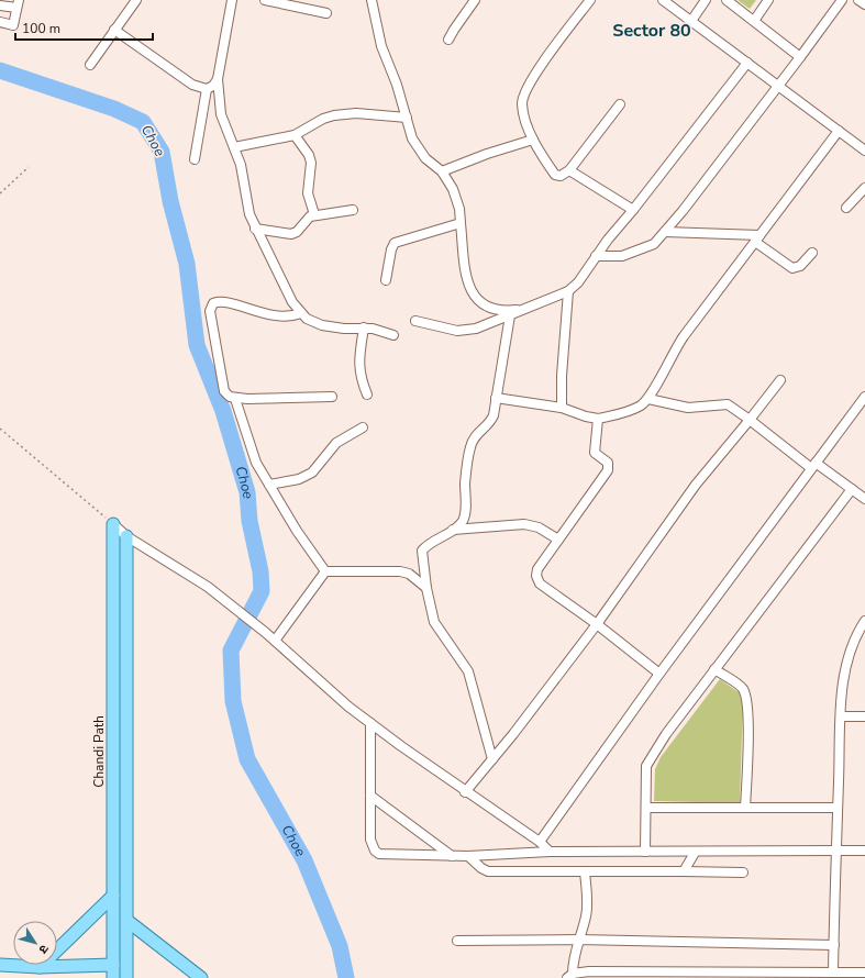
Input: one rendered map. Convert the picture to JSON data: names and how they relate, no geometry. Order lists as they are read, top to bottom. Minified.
{"streets":{"main road":["Chandi Path"]},"districts":["Sector 80"],"water":["Choe"],"scale_bar":"100 m","north":"bottom right"}
